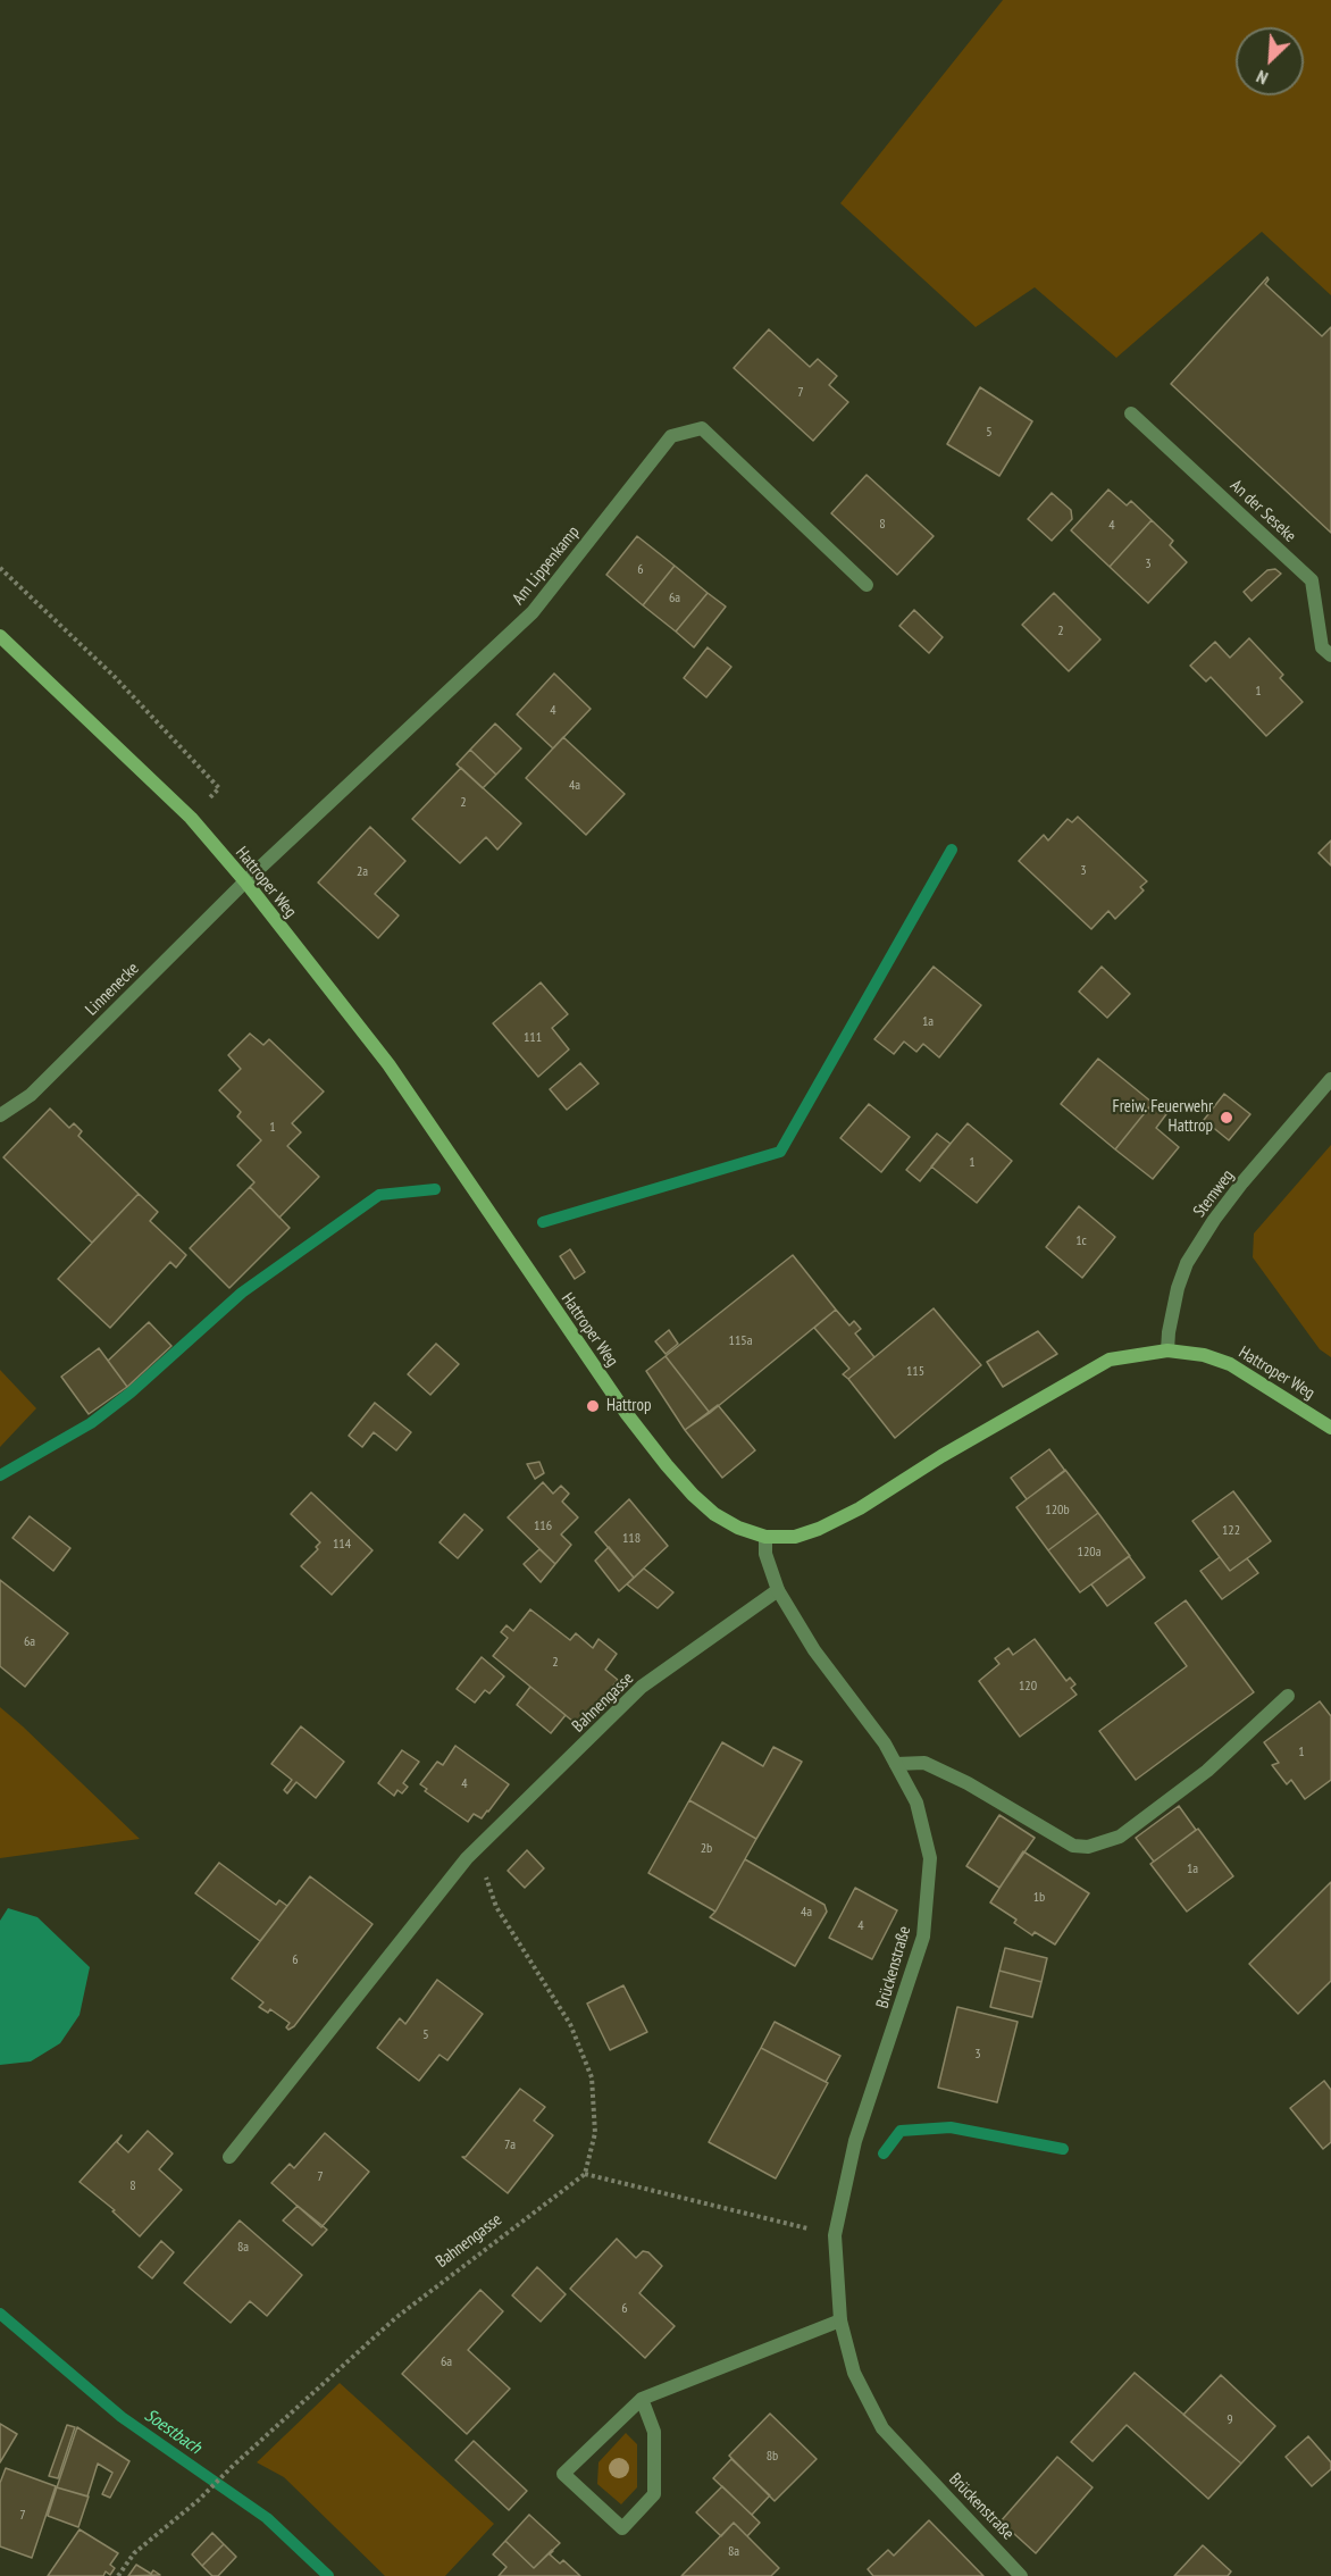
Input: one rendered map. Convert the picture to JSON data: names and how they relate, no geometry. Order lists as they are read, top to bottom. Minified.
{"streets":{"main road":["Hattroper Weg"],"street":["An der Seseke","Am Lippenkamp","Linnenecke","Stemweg","Bahnengasse","Brückenstraße"]},"crossings":[["Am Lippenkamp","Hattroper Weg"],["Am Lippenkamp","Linnenecke"],["Hattroper Weg","Linnenecke"],["Hattroper Weg","Stemweg"],["Hattroper Weg","Brückenstraße"],["Bahnengasse","Brückenstraße"]],"water":["Soestbach"],"places":["Freiw. Feuerwehr Hattrop","Hattrop"],"house_numbers":["7","5","8","4","3","6","6a","2","1","4","4a","2","3","2a","1a","111","1","1","1c","115a","115","120b","116","122","118","114","120a","6a","2","120","1","4","2b","1a","1b","4a","4","6","5","3","7a","7","8","8a","6","6a","9","8b","7","8a"],"north":"bottom left"}
